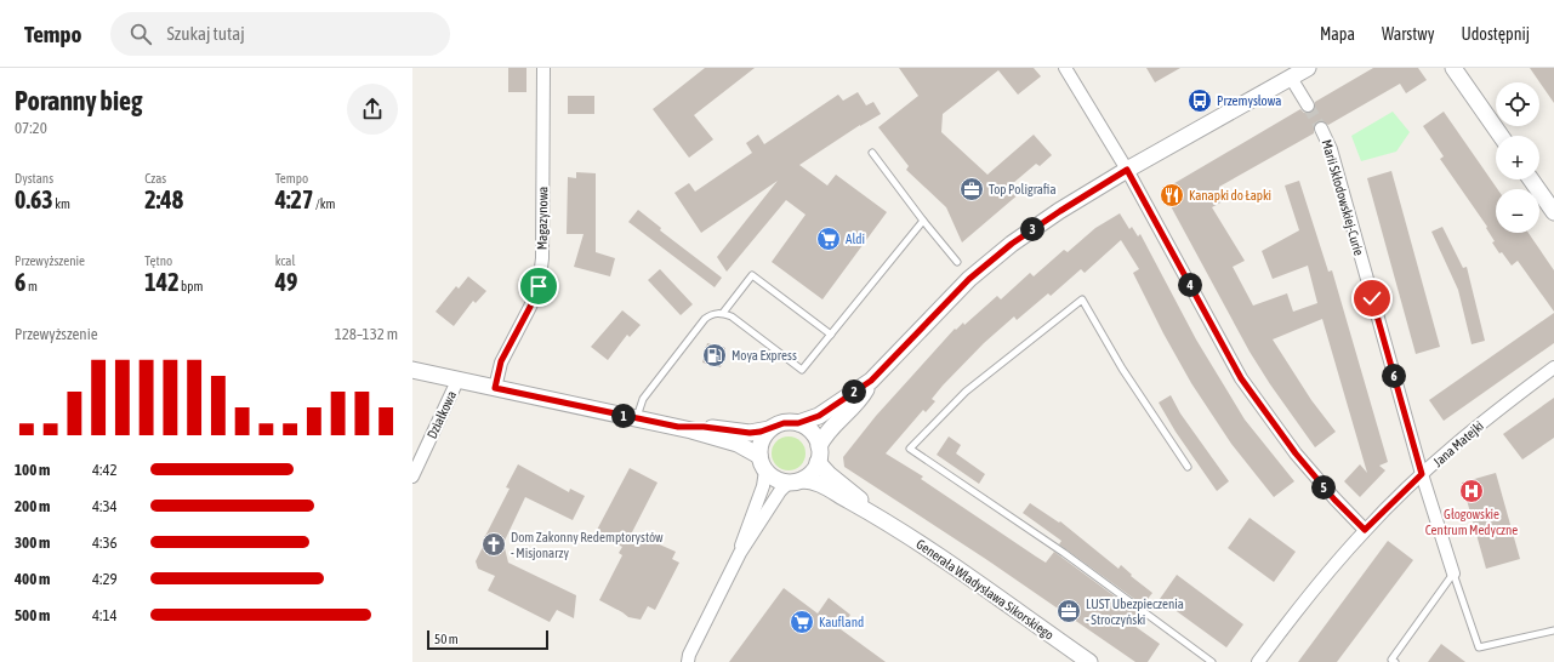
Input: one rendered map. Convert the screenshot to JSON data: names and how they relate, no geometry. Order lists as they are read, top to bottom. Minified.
{"streets":{"street":["Marii Skłodowskiej-Curie","Magazynowa","Działkowa","Jana Matejki","Generała Władysława Sikorskiego"]},"crossings":[["Marii Skłodowskiej-Curie","Jana Matejki"]],"places":{"bus stop":["Przemysłowa"],"office":["Top Poligrafia","LUST Ubezpieczenia - Stroczyński"],"restaurant":["Kanapki do Łapki"],"supermarket":["Aldi","Kaufland"],"fuel station":["Moya Express"],"hospital":["Głogowskie Centrum Medyczne"],"church":["Dom Zakonny Redemptorystów - Misjonarzy"]},"scale_bar":"50 m","page":{"header":"Tempo","search":"Szukaj tutaj","nav":["Mapa","Warstwy","Udostępnij"],"heading":["Poranny bieg","07:20"],"map_buttons":["+","−"],"stats":[["Dystans","0.63 km"],["Czas","2:48"],["Tempo","4:27 /km"],["Przewyższenie","6 m"],["Tętno","142 bpm"],["kcal","49"]],"pins":["3","4","6","2","1","5"],"chart":["Przewyższenie","128–132 m"],"list":[{"name":"100 m","note":"4:42"},{"name":"200 m","note":"4:34"},{"name":"300 m","note":"4:36"},{"name":"400 m","note":"4:29"},{"name":"500 m","note":"4:14"}],"scale":"50 m"}}
